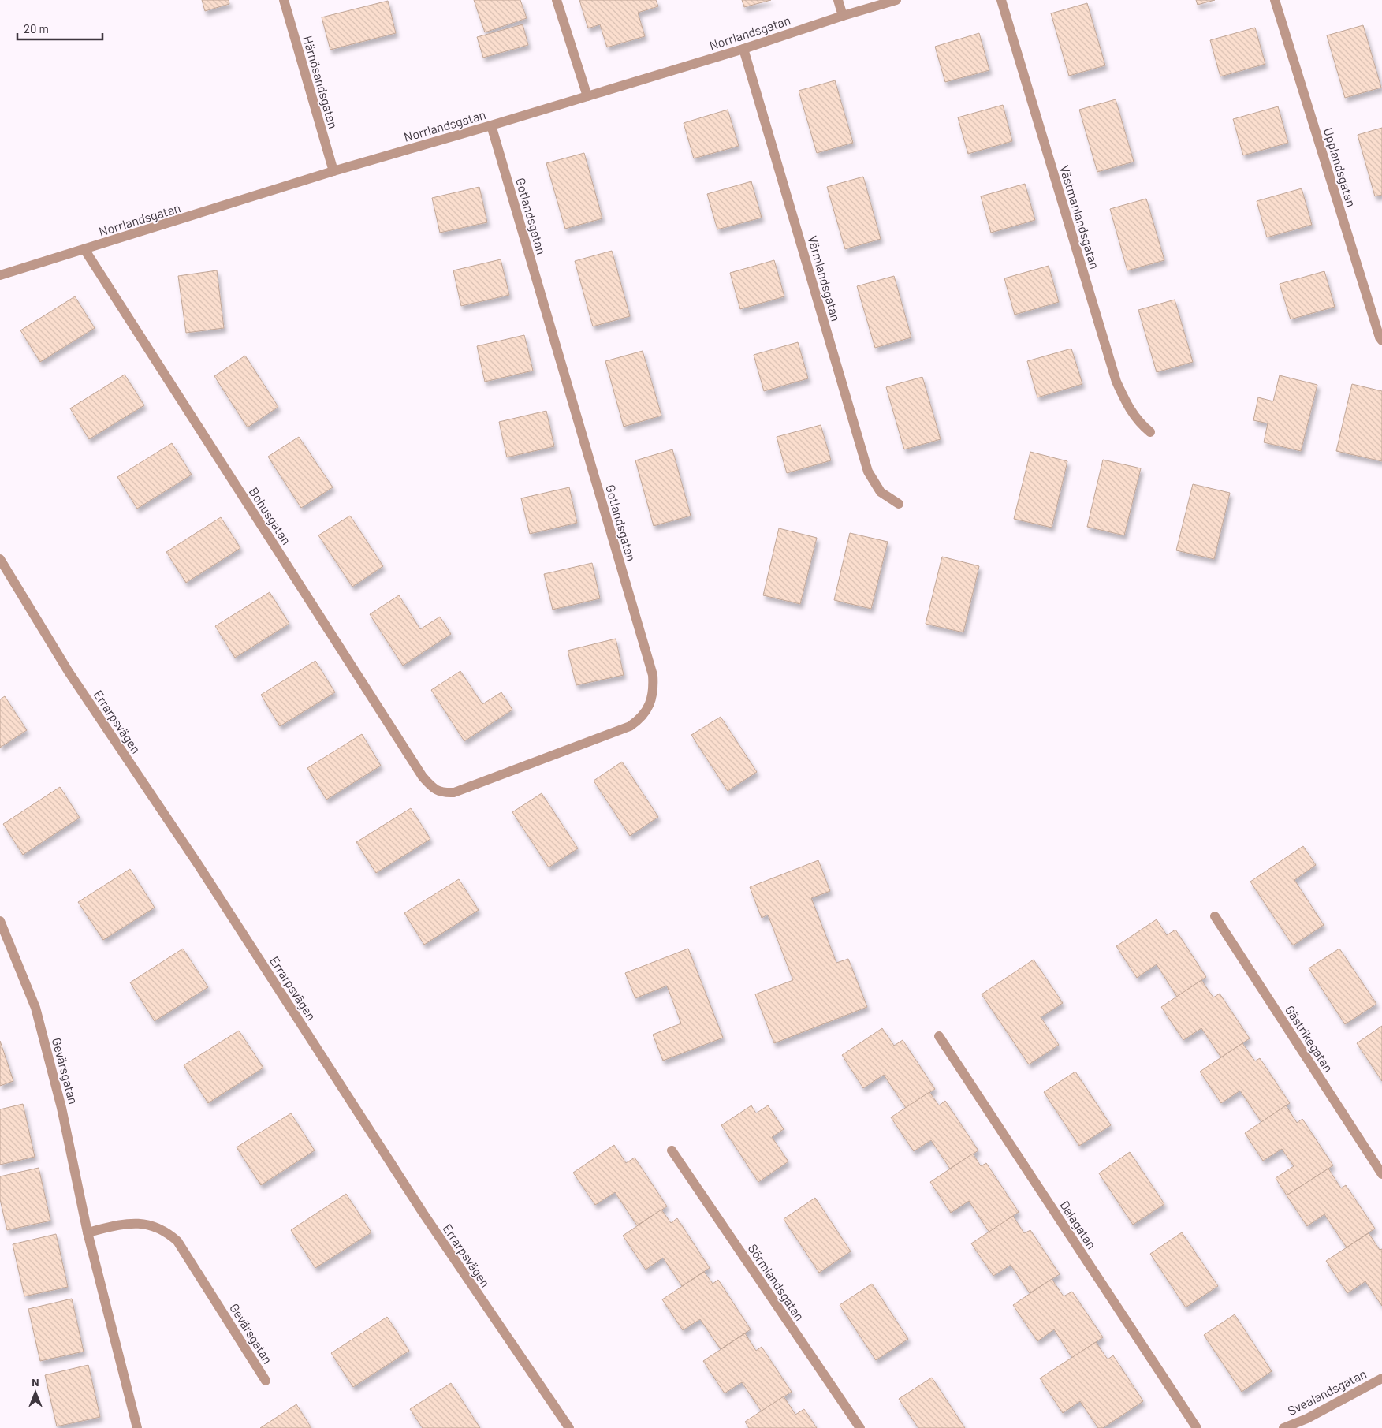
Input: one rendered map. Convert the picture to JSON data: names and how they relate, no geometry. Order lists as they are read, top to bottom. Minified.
{"streets":{"street":["Norrlandsgatan","Härnösandsgatan","Upplandsgatan","Gotlandsgatan","Västmanlandsgatan","Värmlandsgatan","Bohusgatan","Errarpsvägen","Gästrikegatan","Gevärsgatan","Dalagatan","Sörmlandsgatan","Svealandsgatan"]},"crossings":[["Norrlandsgatan","Härnösandsgatan"],["Norrlandsgatan","Gotlandsgatan"],["Norrlandsgatan","Värmlandsgatan"],["Norrlandsgatan","Bohusgatan"],["Gotlandsgatan","Bohusgatan"]],"scale_bar":"20 m","north":"top"}
